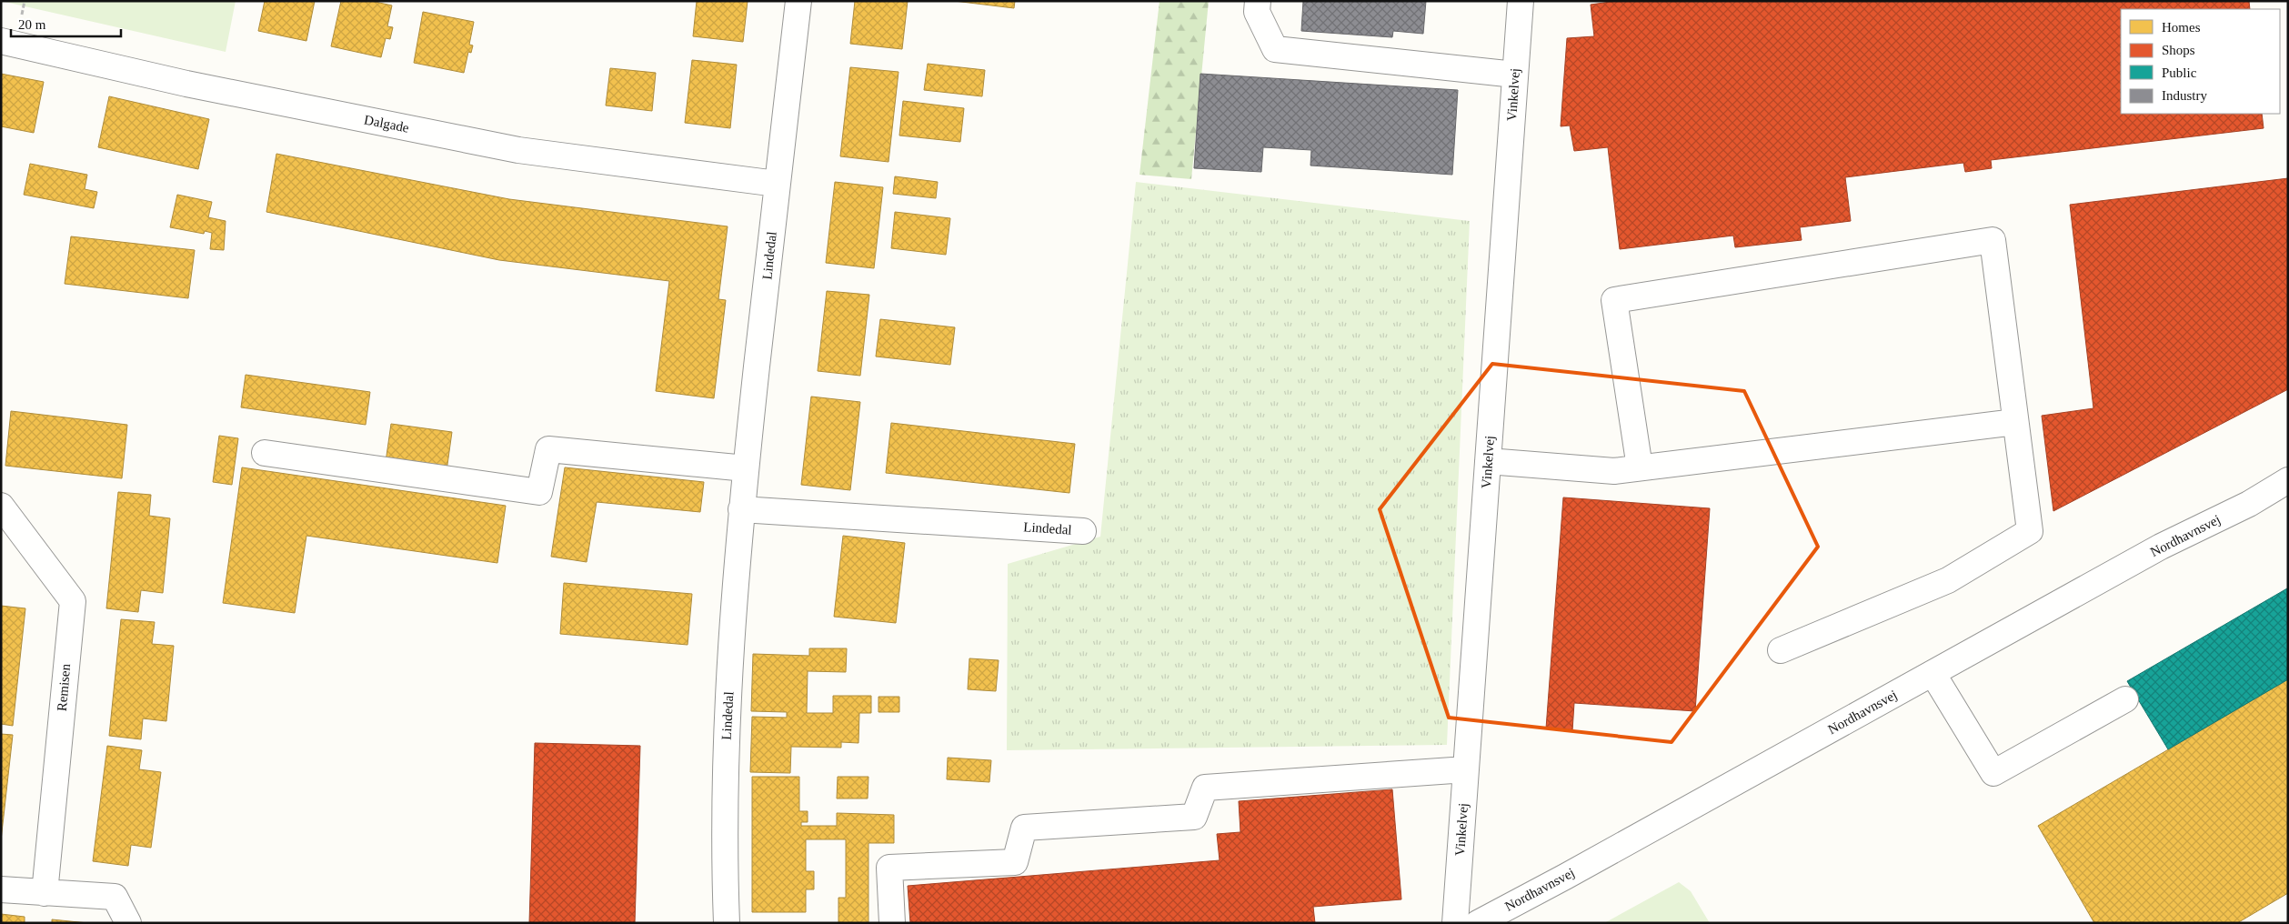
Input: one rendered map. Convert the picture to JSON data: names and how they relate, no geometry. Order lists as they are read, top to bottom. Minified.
{"streets":{"street":["Vinkelvej","Dalgade","Lindedal","Nordhavnsvej","Remisen"]},"crossings":[["Dalgade","Lindedal"]],"legend":["Homes","Shops","Public","Industry"],"scale_bar":"20 m"}
